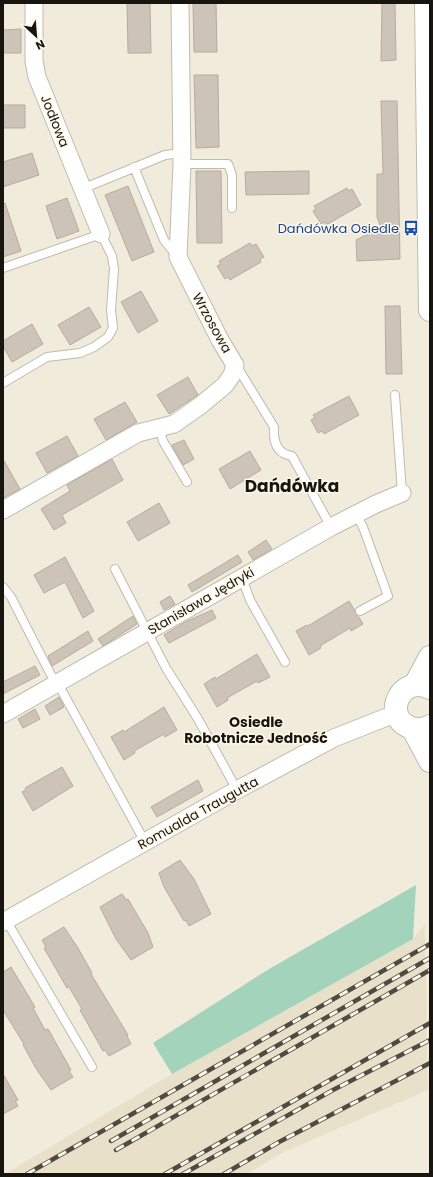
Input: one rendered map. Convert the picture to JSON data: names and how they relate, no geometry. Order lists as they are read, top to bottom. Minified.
{"streets":{"street":["Jodłowa","Wrzosowa","Stanisława Jędryki","Romualda Traugutta"]},"districts":["Dańdówka","Osiedle Robotnicze Jedność"],"places":{"bus stop":["Dańdówka Osiedle"]},"north":"bottom right"}
